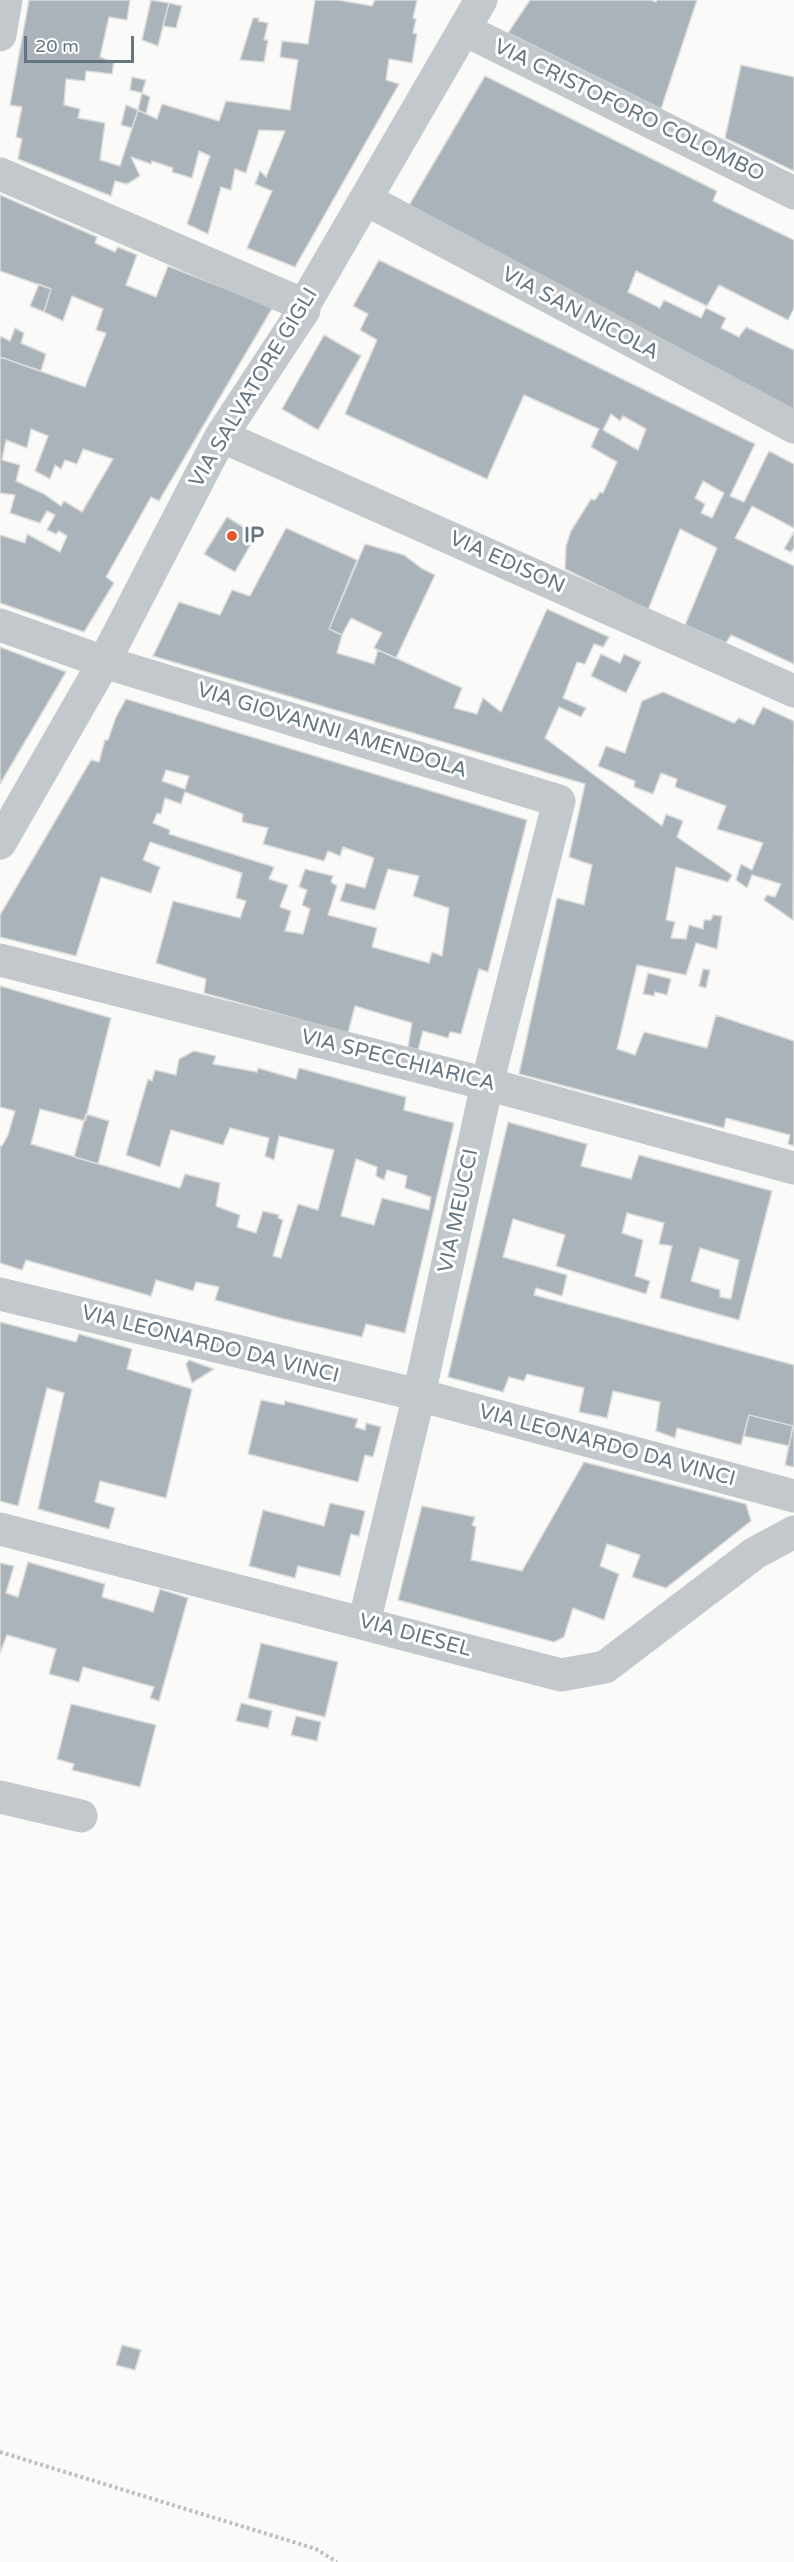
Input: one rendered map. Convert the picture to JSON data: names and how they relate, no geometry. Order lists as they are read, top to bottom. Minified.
{"streets":{"street":["VIA CRISTOFORO COLOMBO","VIA SAN NICOLA","VIA SALVATORE GIGLI","VIA EDISON","VIA GIOVANNI AMENDOLA","VIA SPECCHIARICA","VIA MEUCCI","VIA LEONARDO DA VINCI","VIA DIESEL"]},"crossings":[["VIA CRISTOFORO COLOMBO","VIA SALVATORE GIGLI"],["VIA SAN NICOLA","VIA SALVATORE GIGLI"],["VIA SALVATORE GIGLI","VIA EDISON"],["VIA SALVATORE GIGLI","VIA GIOVANNI AMENDOLA"],["VIA GIOVANNI AMENDOLA","VIA MEUCCI"],["VIA SPECCHIARICA","VIA MEUCCI"],["VIA MEUCCI","VIA LEONARDO DA VINCI"],["VIA MEUCCI","VIA DIESEL"]],"places":["IP"],"scale_bar":"20 m"}
